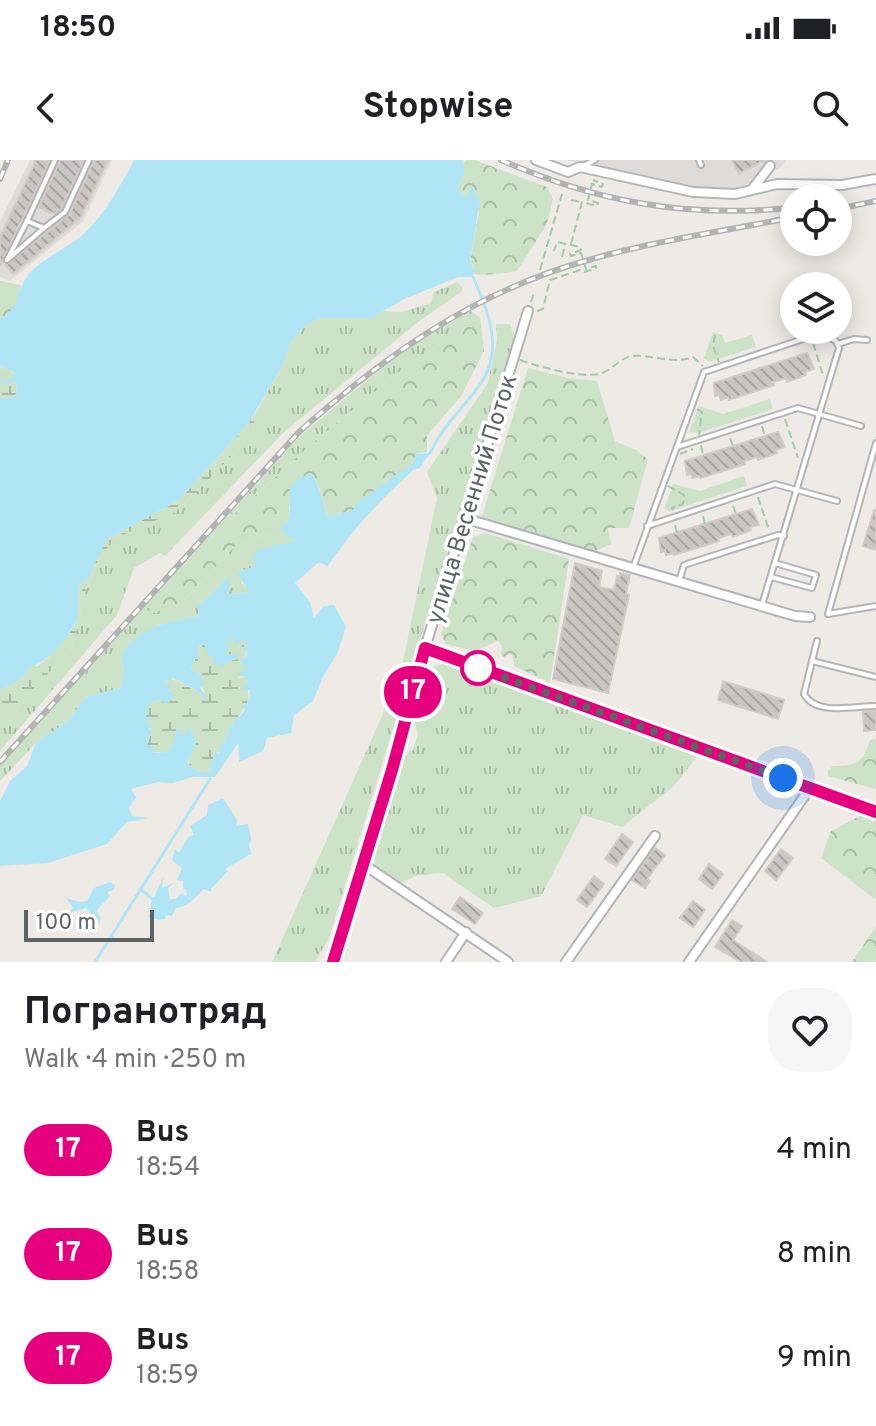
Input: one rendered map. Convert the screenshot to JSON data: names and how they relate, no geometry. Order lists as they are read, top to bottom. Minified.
{"streets":{"street":["улица Весенний Поток"]},"lines":["bus line 17"],"scale_bar":"100 m","page":{"status":"18:50","header":"Stopwise","on_map":"17","scale":"100 m","heading":["Погранотряд","Walk · 4 min · 250 m"],"list":[{"mark":"17","name":"Bus","note":"18:54","value":"4 min"},{"mark":"17","name":"Bus","note":"18:58","value":"8 min"},{"mark":"17","name":"Bus","note":"18:59","value":"9 min"}]}}
